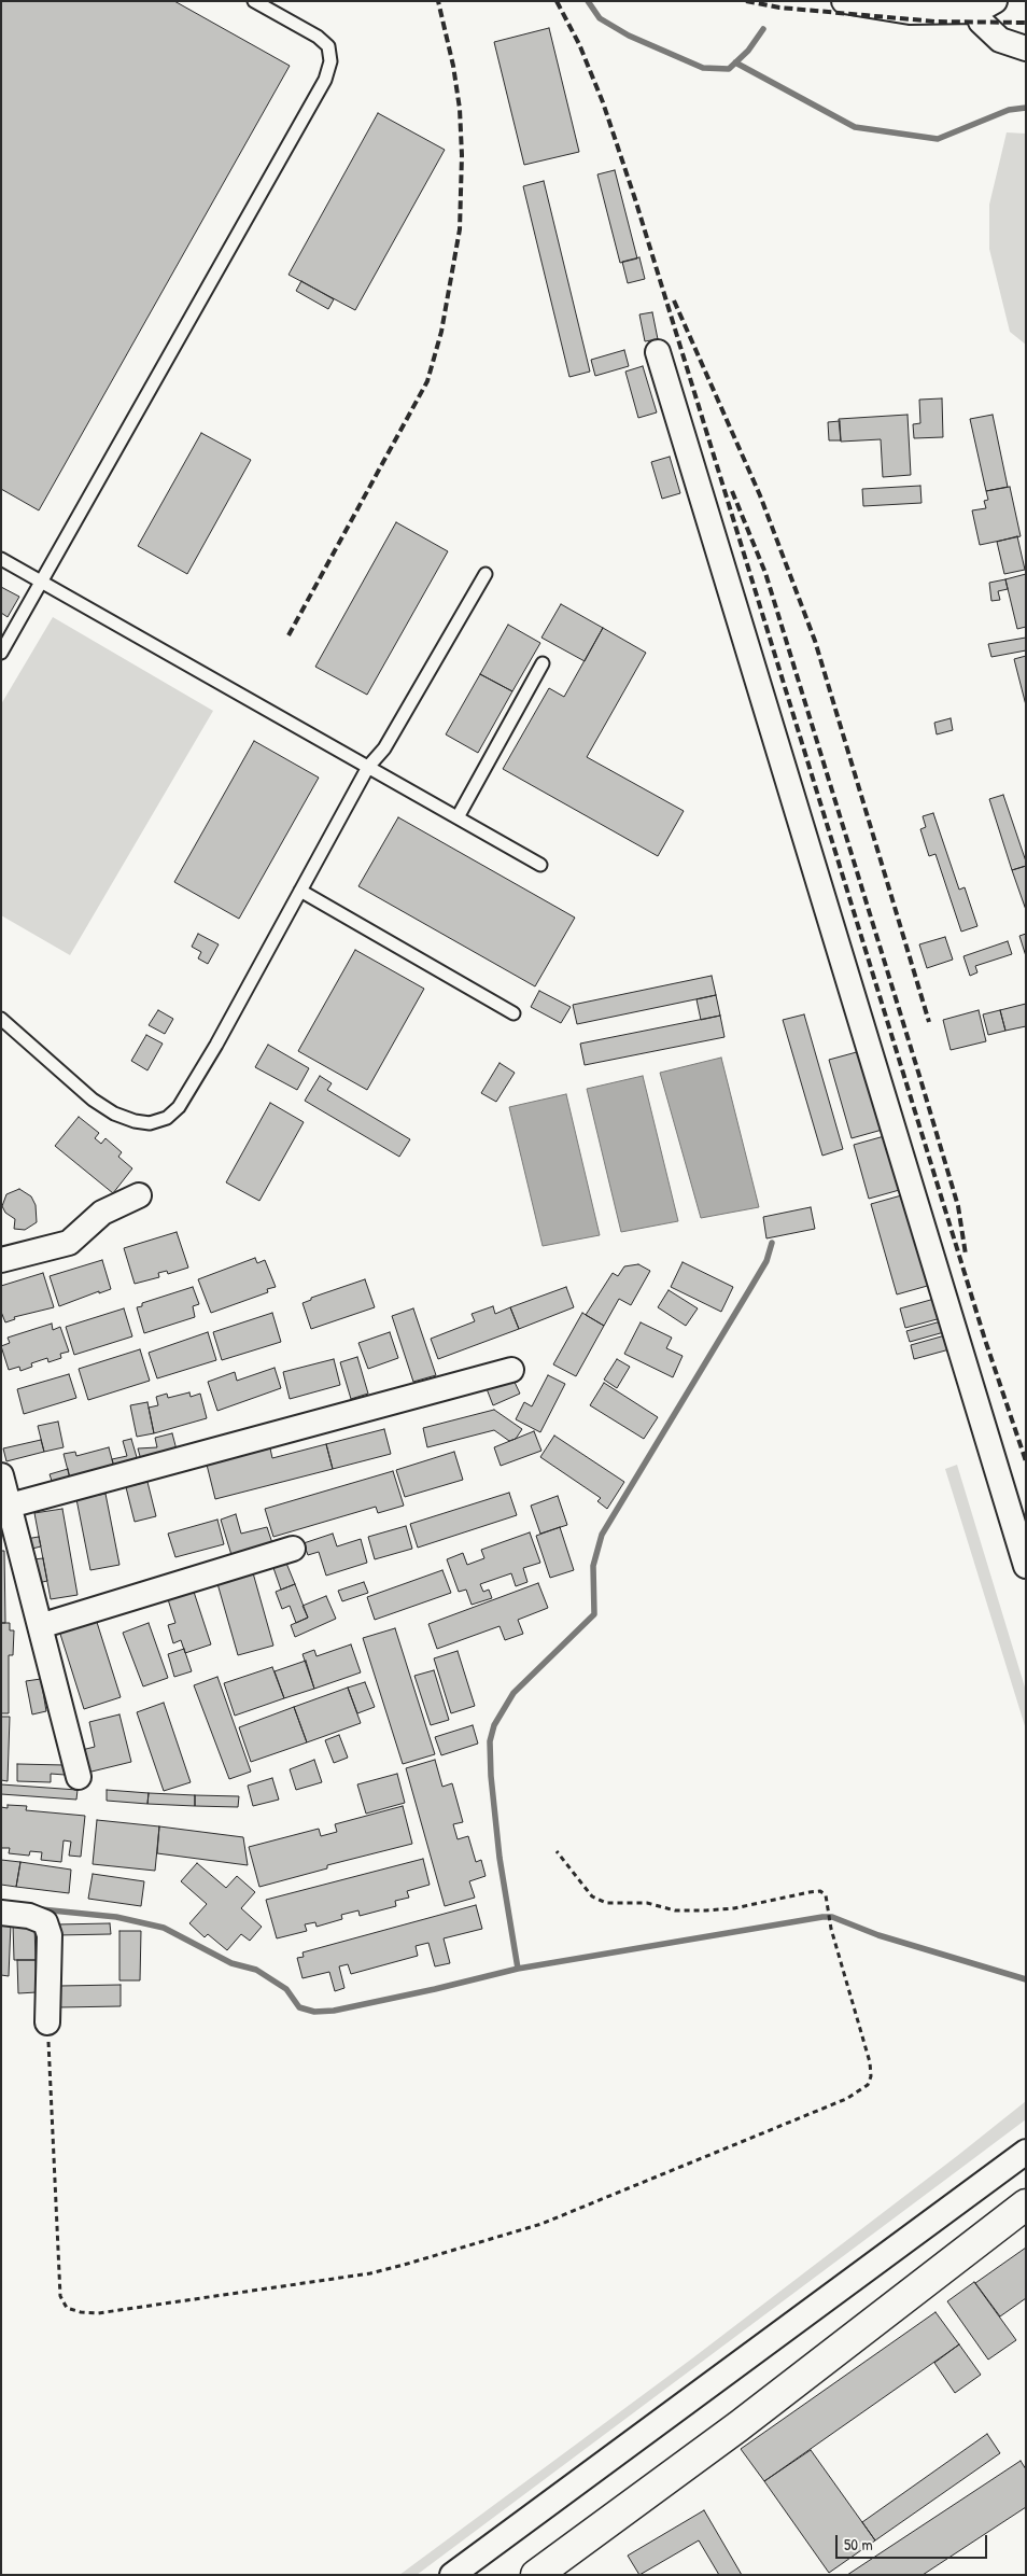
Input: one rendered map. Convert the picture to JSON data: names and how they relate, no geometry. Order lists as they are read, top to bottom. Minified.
{"scale_bar":"50 m"}
